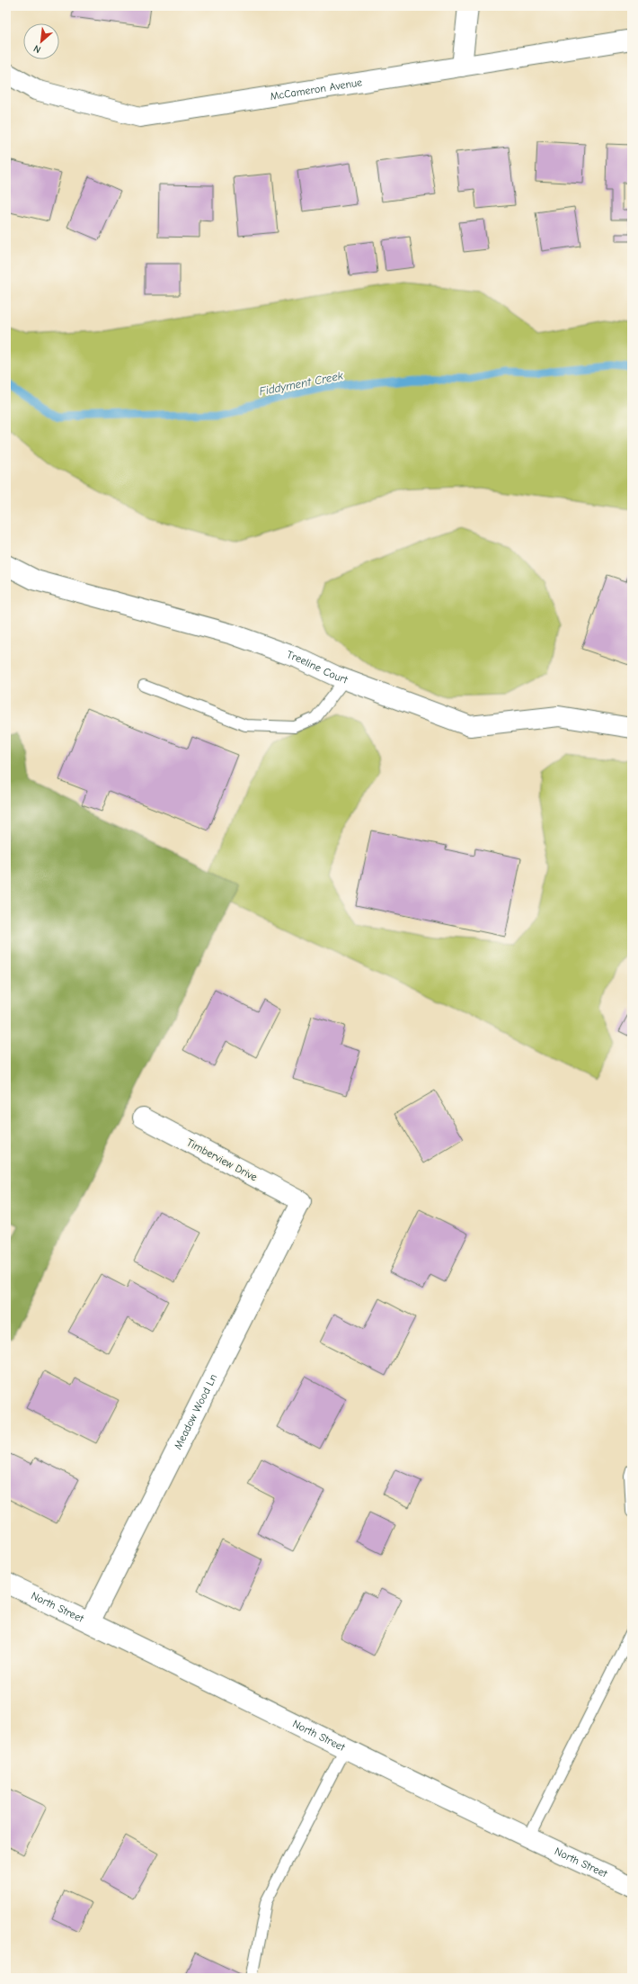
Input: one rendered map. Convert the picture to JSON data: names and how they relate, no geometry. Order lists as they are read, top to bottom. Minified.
{"streets":{"street":["McCameron Avenue","Treeline Court","Timberview Drive","Meadow Wood Ln","North Street"]},"crossings":[["Timberview Drive","Meadow Wood Ln"],["Meadow Wood Ln","North Street"]],"water":["Fiddyment Creek"],"north":"bottom left"}
